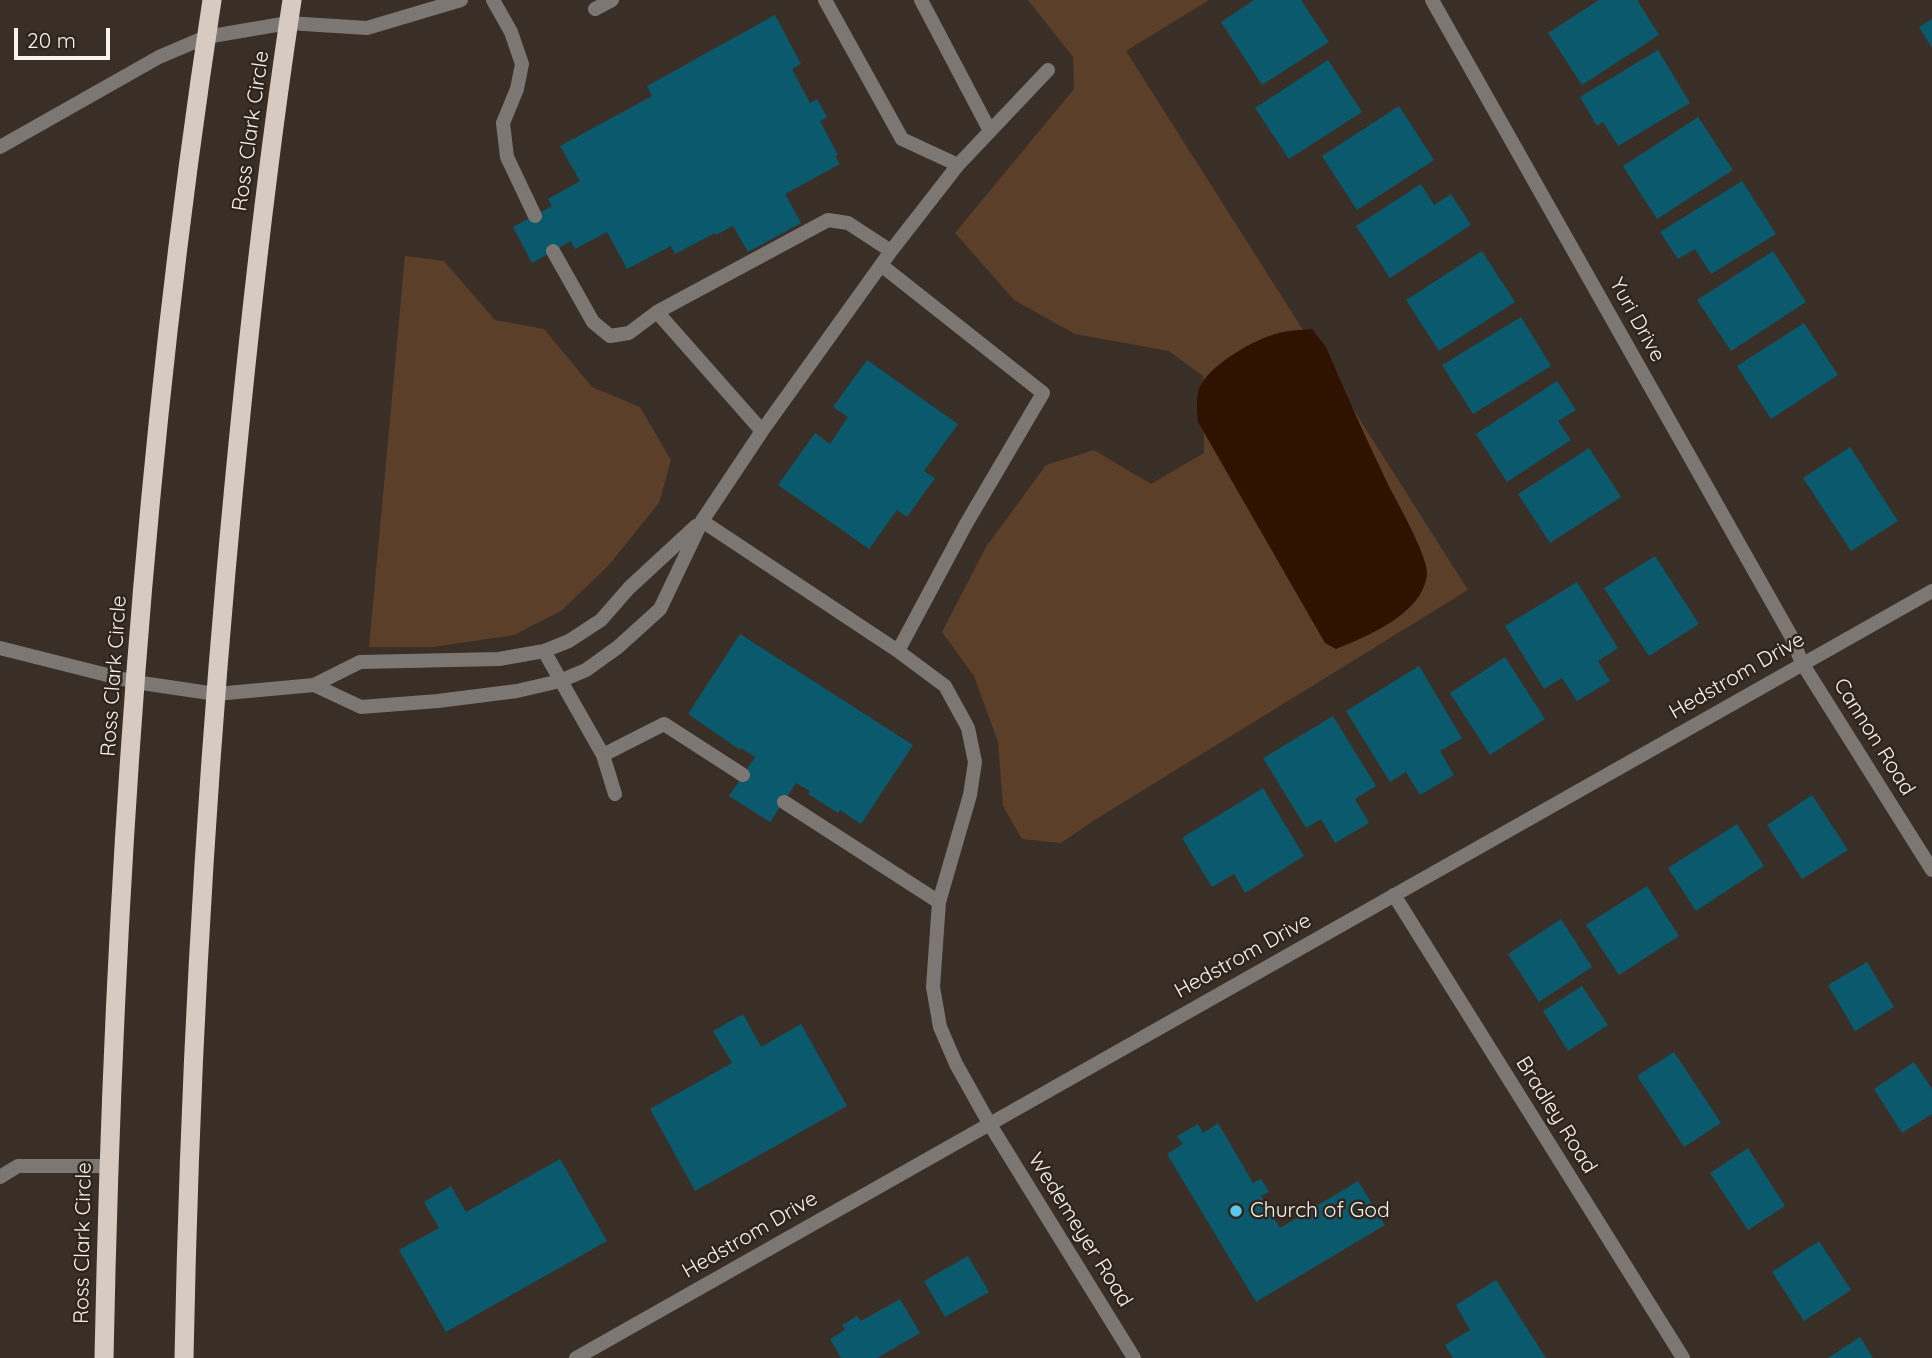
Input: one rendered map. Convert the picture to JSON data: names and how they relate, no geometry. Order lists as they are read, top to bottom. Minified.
{"streets":{"highway":["Ross Clark Circle"],"street":["Yuri Drive","Hedstrom Drive","Cannon Road","Bradley Road","Wedemeyer Road"]},"crossings":[["Yuri Drive","Hedstrom Drive"],["Yuri Drive","Cannon Road"],["Hedstrom Drive","Cannon Road"],["Hedstrom Drive","Bradley Road"],["Hedstrom Drive","Wedemeyer Road"]],"places":["Church of God"],"scale_bar":"20 m"}
